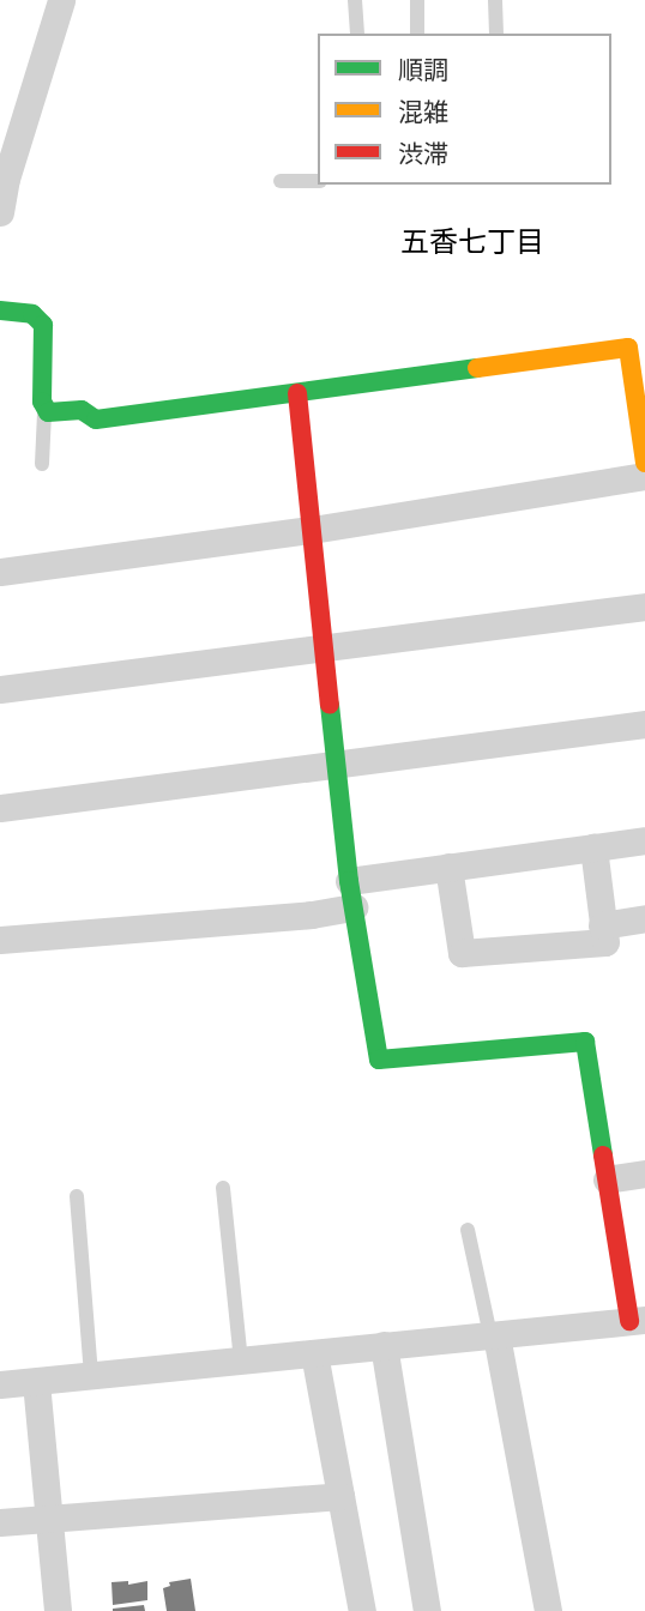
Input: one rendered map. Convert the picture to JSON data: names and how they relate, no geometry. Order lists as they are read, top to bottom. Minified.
{"districts":["五香七丁目"],"legend":["順調","混雑","渋滞"]}
